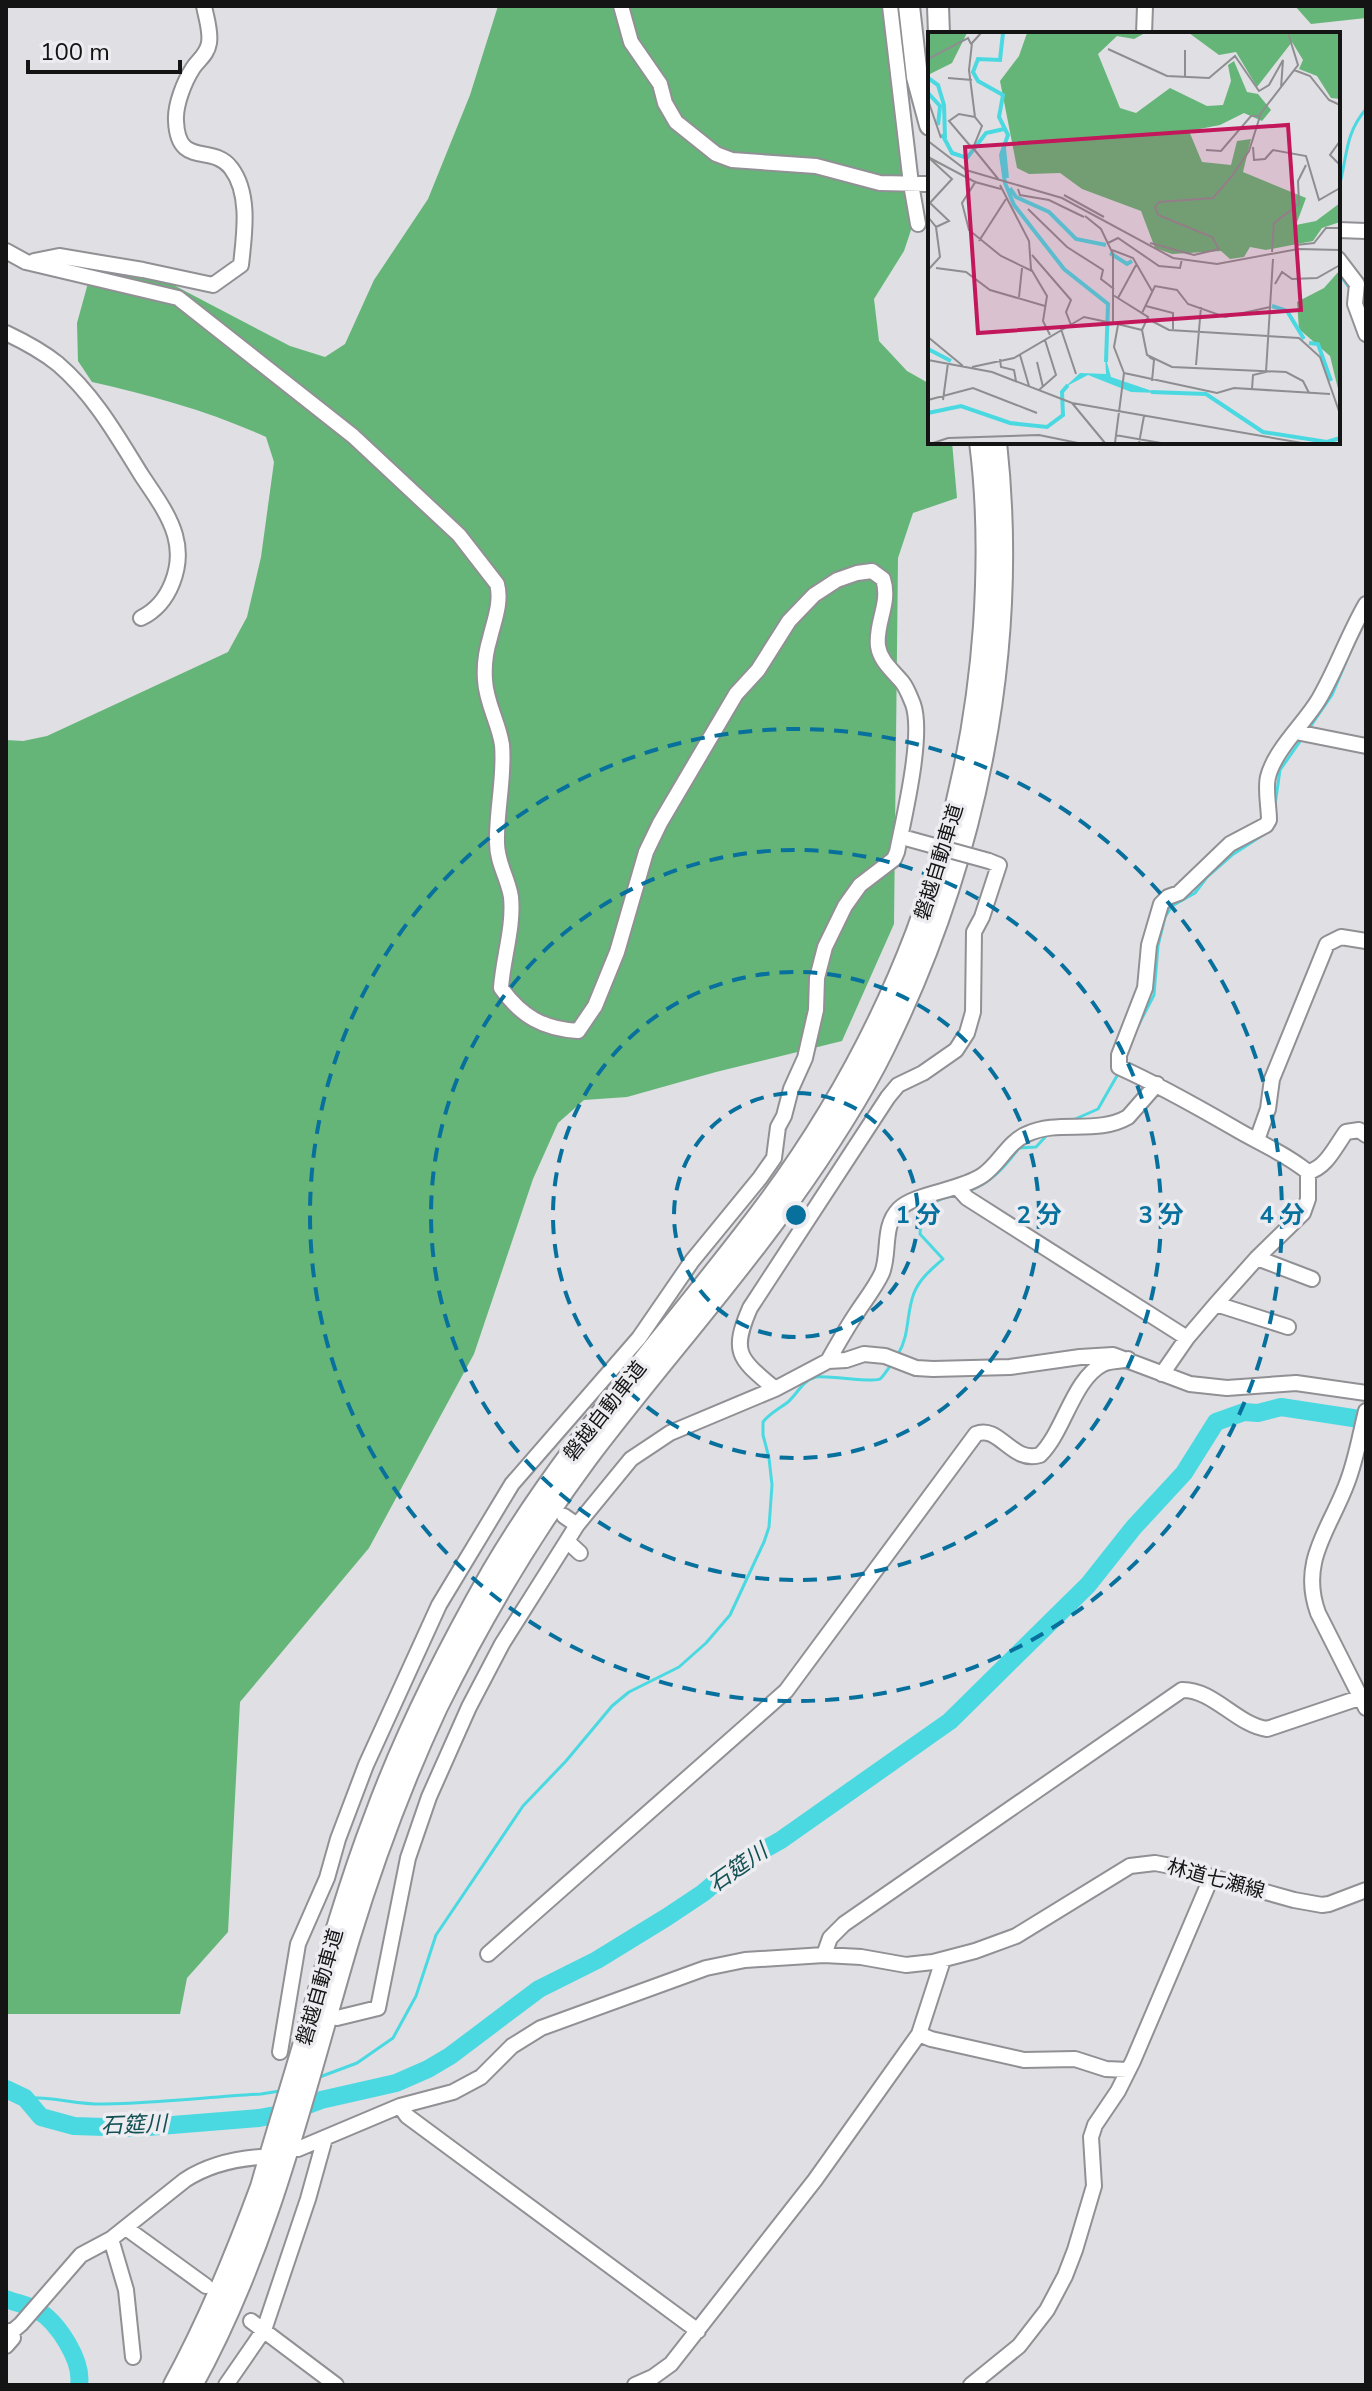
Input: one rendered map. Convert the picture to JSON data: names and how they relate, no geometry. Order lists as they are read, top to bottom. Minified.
{"streets":{"highway":["磐越自動車道"],"street":["林道七瀬線"]},"crossings":[["磐越自動車道","林道七瀬線"]],"water":["石筵川"],"scale_bar":"100 m","rings":["1 分","2 分","3 分","4 分"]}
